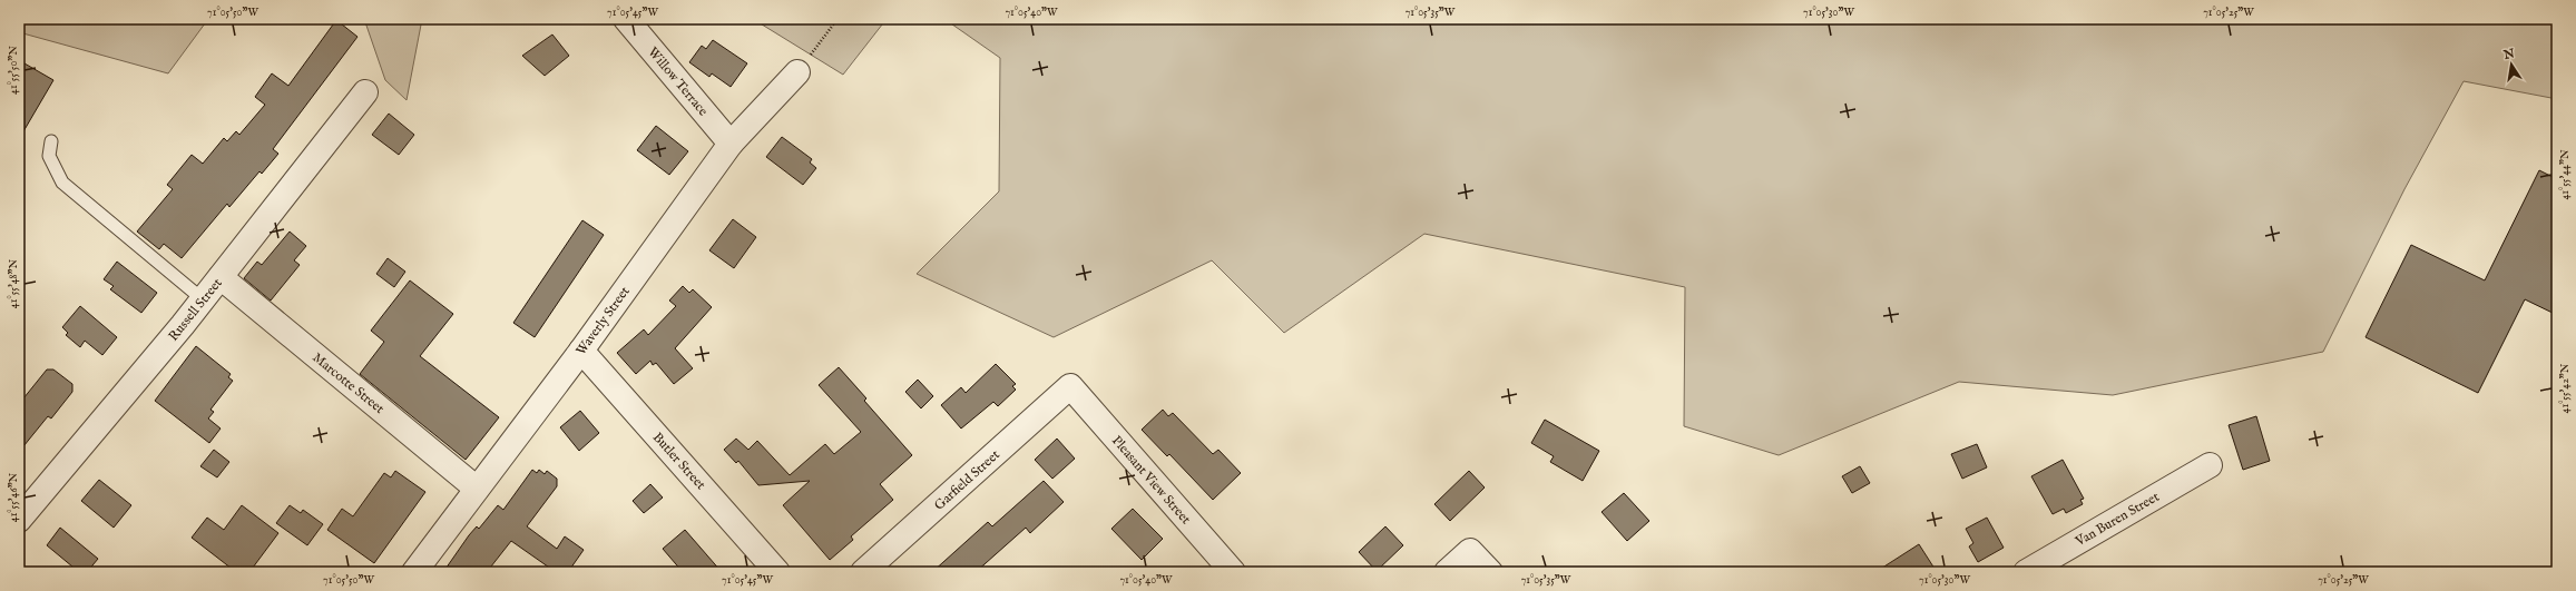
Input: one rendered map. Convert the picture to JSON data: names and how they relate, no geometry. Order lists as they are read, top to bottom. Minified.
{"streets":{"street":["Willow Terrace","Russell Street","Waverly Street","Marcotte Street","Butler Street","Garfield Street","Pleasant View Street","Van Buren Street"]},"crossings":[["Willow Terrace","Waverly Street"],["Russell Street","Marcotte Street"],["Waverly Street","Marcotte Street"],["Waverly Street","Butler Street"],["Garfield Street","Pleasant View Street"]],"north":"top","coordinates":["71°05'50\"W","71°05'45\"W","71°05'40\"W","71°05'35\"W","71°05'30\"W","71°05'25\"W","41°55'50\"N","41°55'44\"N","41°55'48\"N","41°55'42\"N","41°55'46\"N"]}
